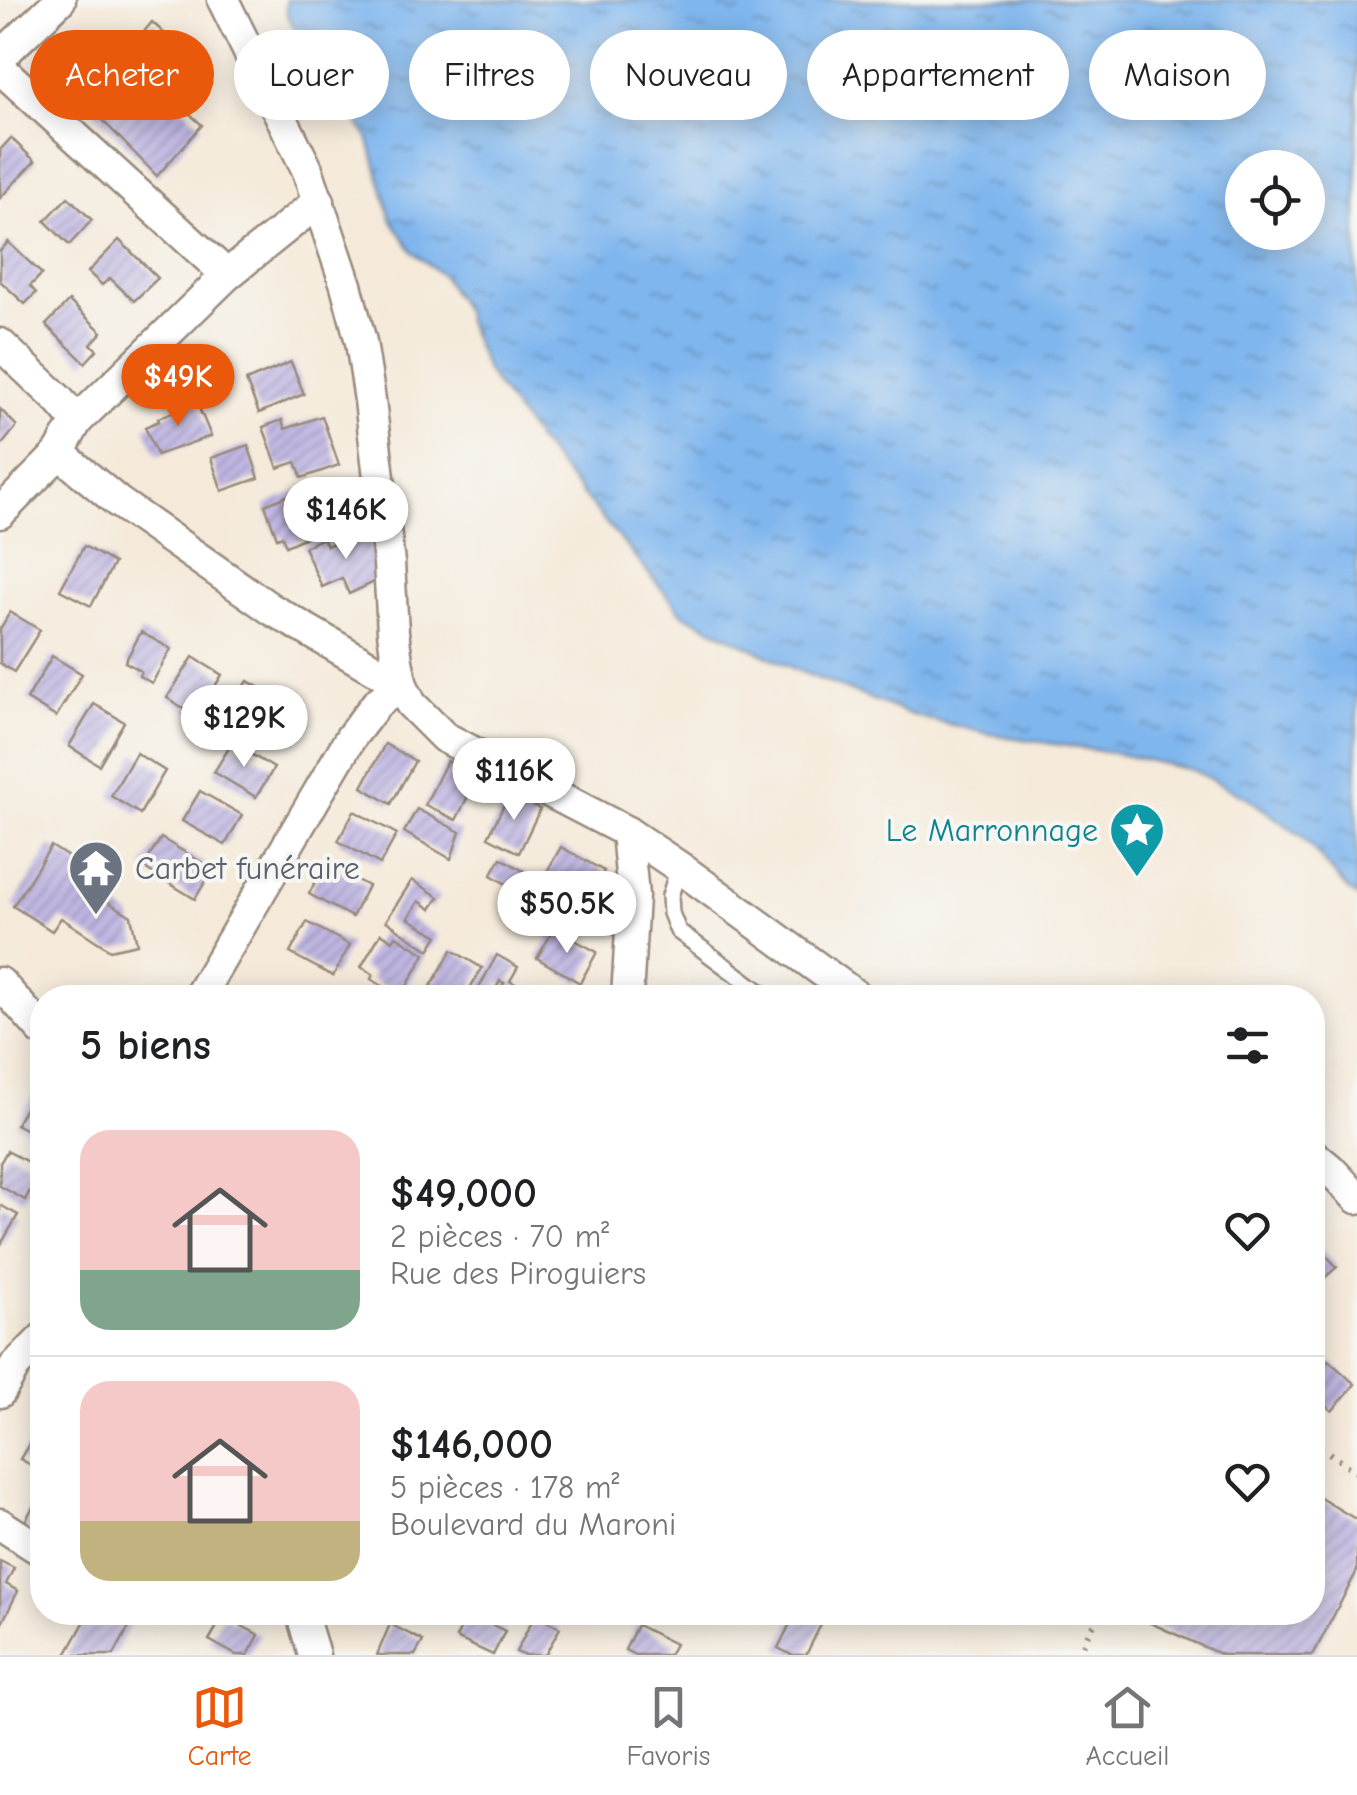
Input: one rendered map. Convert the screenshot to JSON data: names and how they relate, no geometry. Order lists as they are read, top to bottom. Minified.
{"places":{"place":["Le Marronnage"],"temple":["Carbet funéraire"]},"page":{"chip":["Acheter","Louer","Filtres","Nouveau","Appartement","Maison"],"price":["$49K","$146K","$129K","$116K","$50.5K"],"heading":"5 biens","list":[{"name":"$49,000","note":"2 pièces · 70 m² · Rue des Piroguiers"},{"name":"$146,000","note":"5 pièces · 178 m² · Boulevard du Maroni"}],"tabs":["Carte","Favoris","Accueil"]}}
